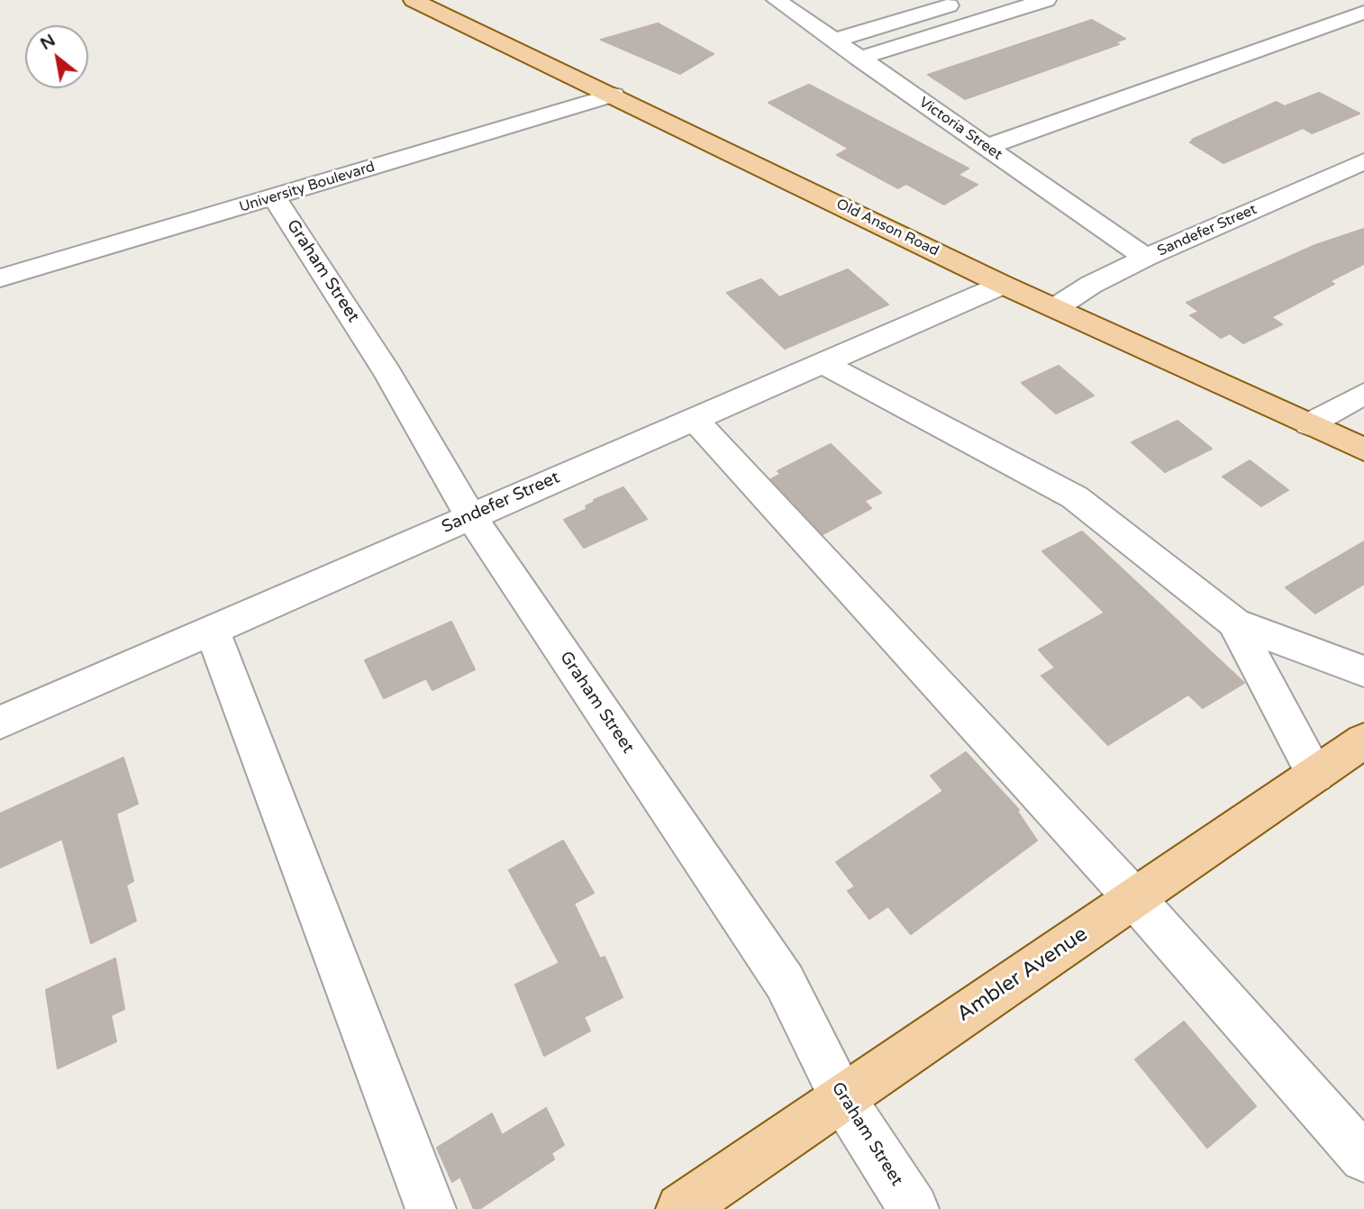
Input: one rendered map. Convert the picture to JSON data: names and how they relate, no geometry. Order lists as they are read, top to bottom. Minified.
{"streets":{"main road":["Old Anson Road","Ambler Avenue"],"street":["Victoria Street","University Boulevard","Sandefer Street","Graham Street"]},"crossings":[["Victoria Street","Sandefer Street"],["University Boulevard","Old Anson Road"],["University Boulevard","Graham Street"],["Old Anson Road","Sandefer Street"],["Sandefer Street","Graham Street"],["Graham Street","Ambler Avenue"]],"north":"top left"}
